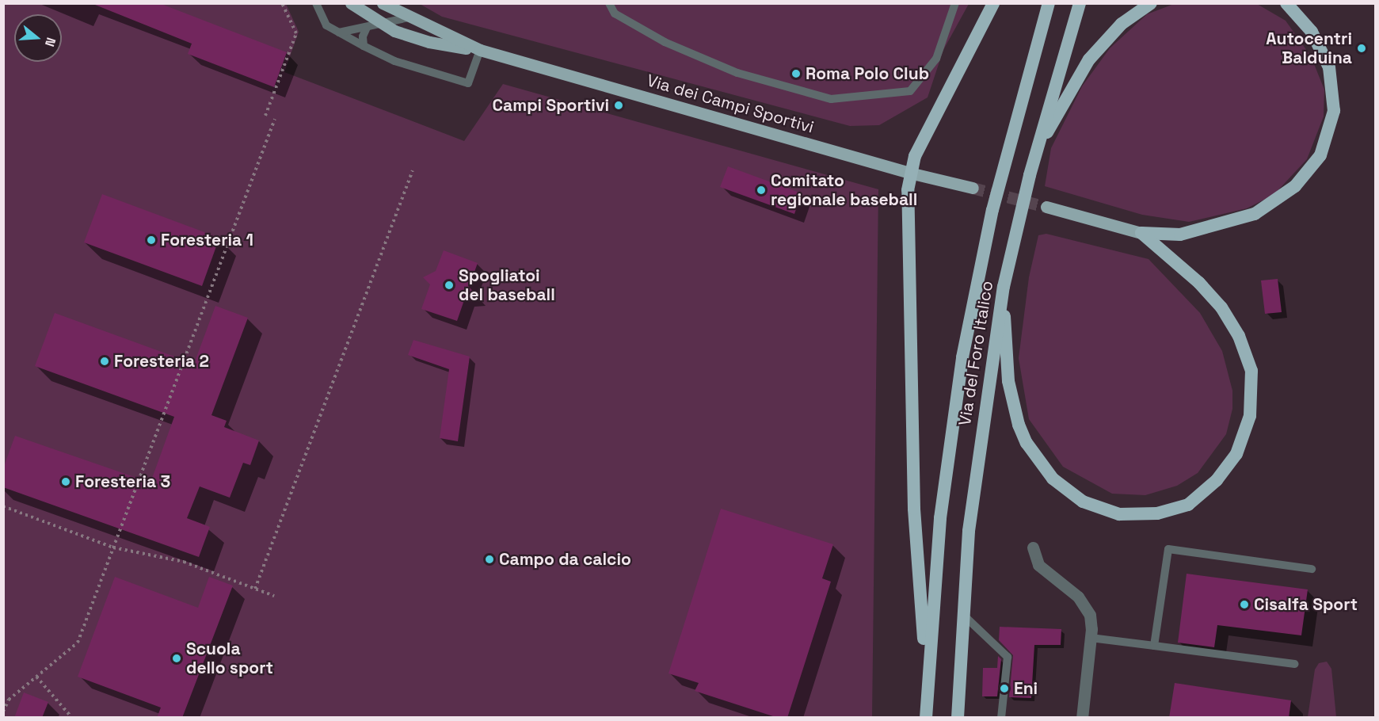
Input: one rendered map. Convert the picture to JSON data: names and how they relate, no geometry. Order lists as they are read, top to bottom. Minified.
{"streets":{"highway":["Via del Foro Italico"],"main road":["Via dei Campi Sportivi"]},"places":["Autocentri Balduina","Roma Polo Club","Campi Sportivi","Comitato regionale baseball","Foresteria 1","Spogliatoi del baseball","Foresteria 2","Foresteria 3","Campo da calcio","Cisalfa Sport","Scuola dello sport","Eni"],"north":"right"}
